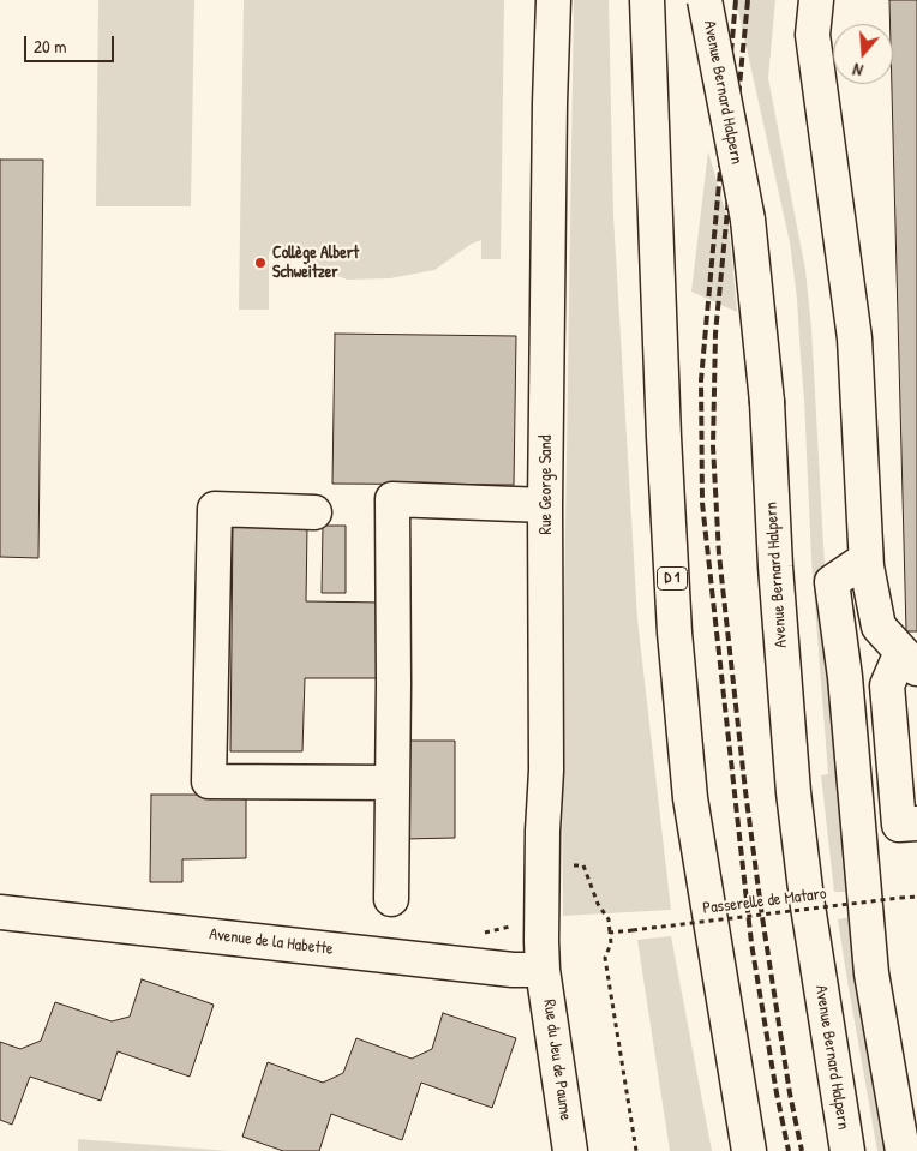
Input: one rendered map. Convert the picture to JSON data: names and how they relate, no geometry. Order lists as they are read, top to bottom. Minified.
{"streets":{"main road":["Avenue Bernard Halpern","Rue George Sand","D 1","Avenue de la Habette","Rue du Jeu de Paume"],"path":["Passerelle de Mataro"]},"crossings":[["Rue George Sand","Avenue de la Habette"],["Rue George Sand","Rue du Jeu de Paume"],["Avenue de la Habette","Rue du Jeu de Paume"]],"places":["Collège Albert Schweitzer"],"scale_bar":"20 m","north":"bottom"}
